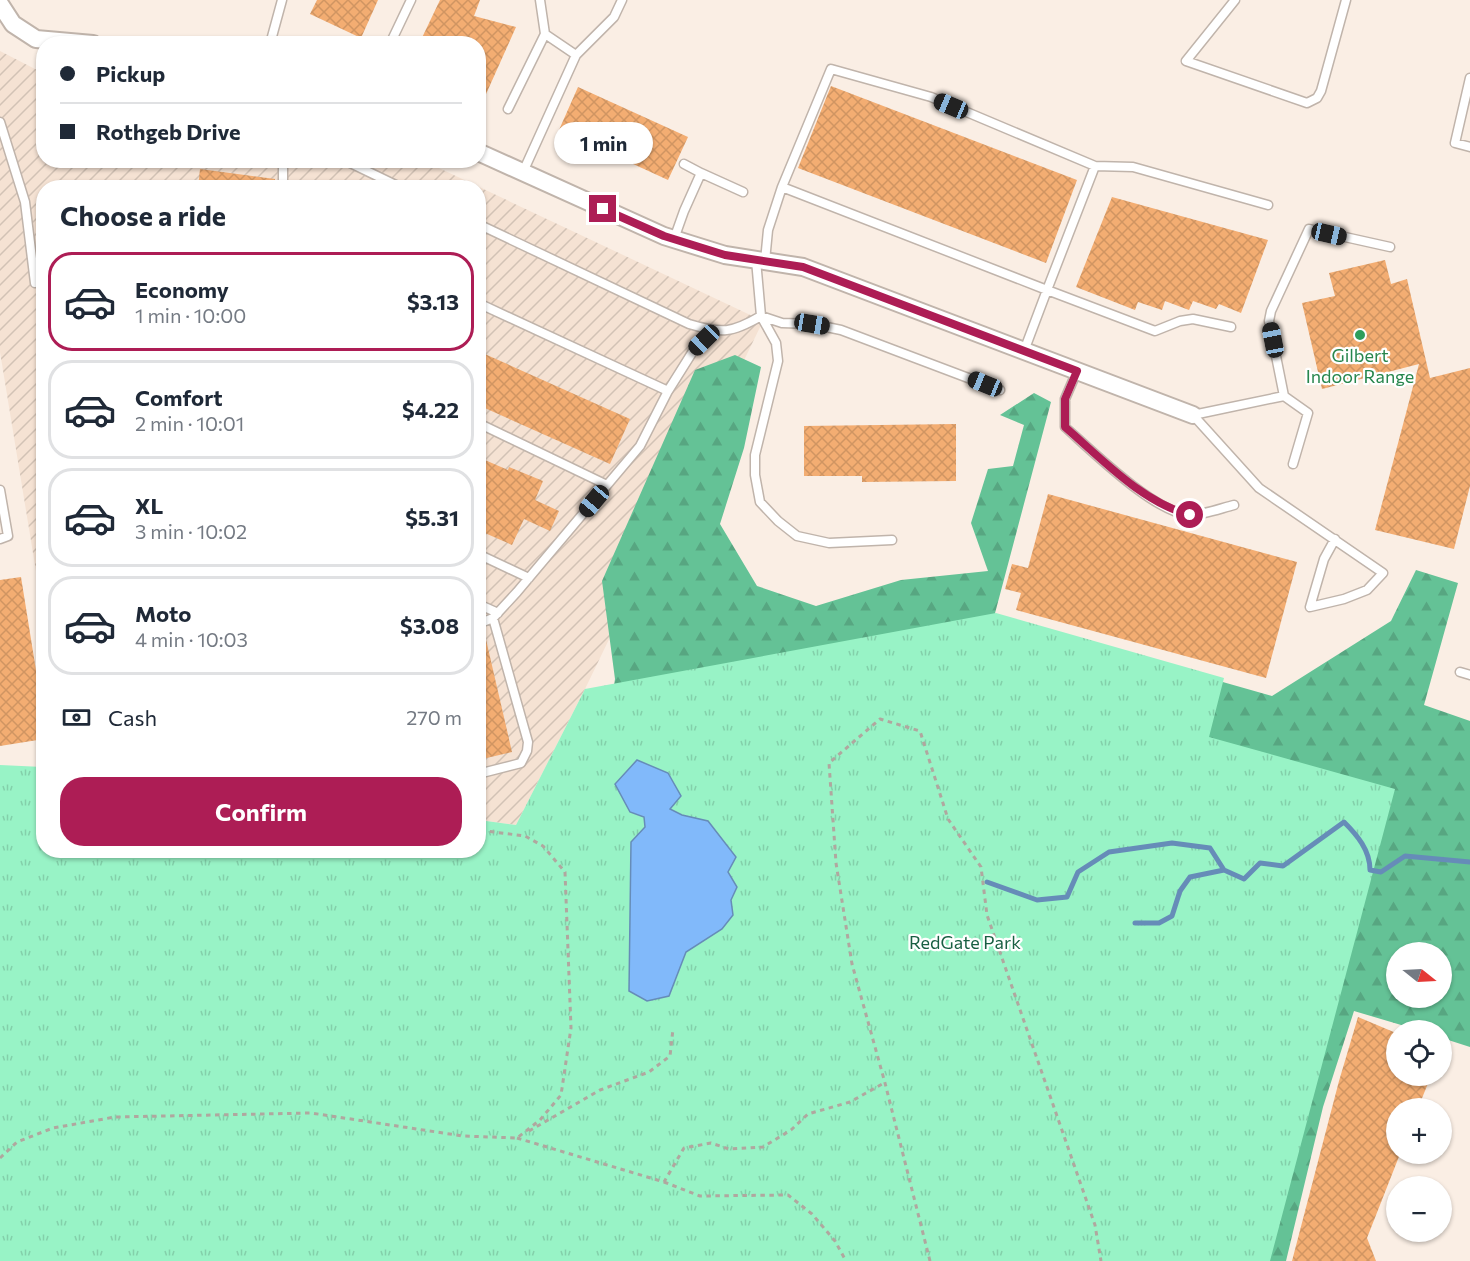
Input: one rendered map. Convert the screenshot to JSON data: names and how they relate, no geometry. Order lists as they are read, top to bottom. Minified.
{"parks":["RedGate Park"],"places":["Gilbert Indoor Range"],"north":"right","page":{"banner":["Pickup","Rothgeb Drive"],"bubble":"1 min","heading":"Choose a ride","list":[{"name":"Economy","note":"1 min · 10:00","value":"$3.13"},{"name":"Comfort","note":"2 min · 10:01","value":"$4.22"},{"name":"XL","note":"3 min · 10:02","value":"$5.31"},{"name":"Moto","note":"4 min · 10:03","value":"$3.08"}],"pay":["Cash","270 m"],"buttons":"Confirm","map_buttons":["+","−"]}}
